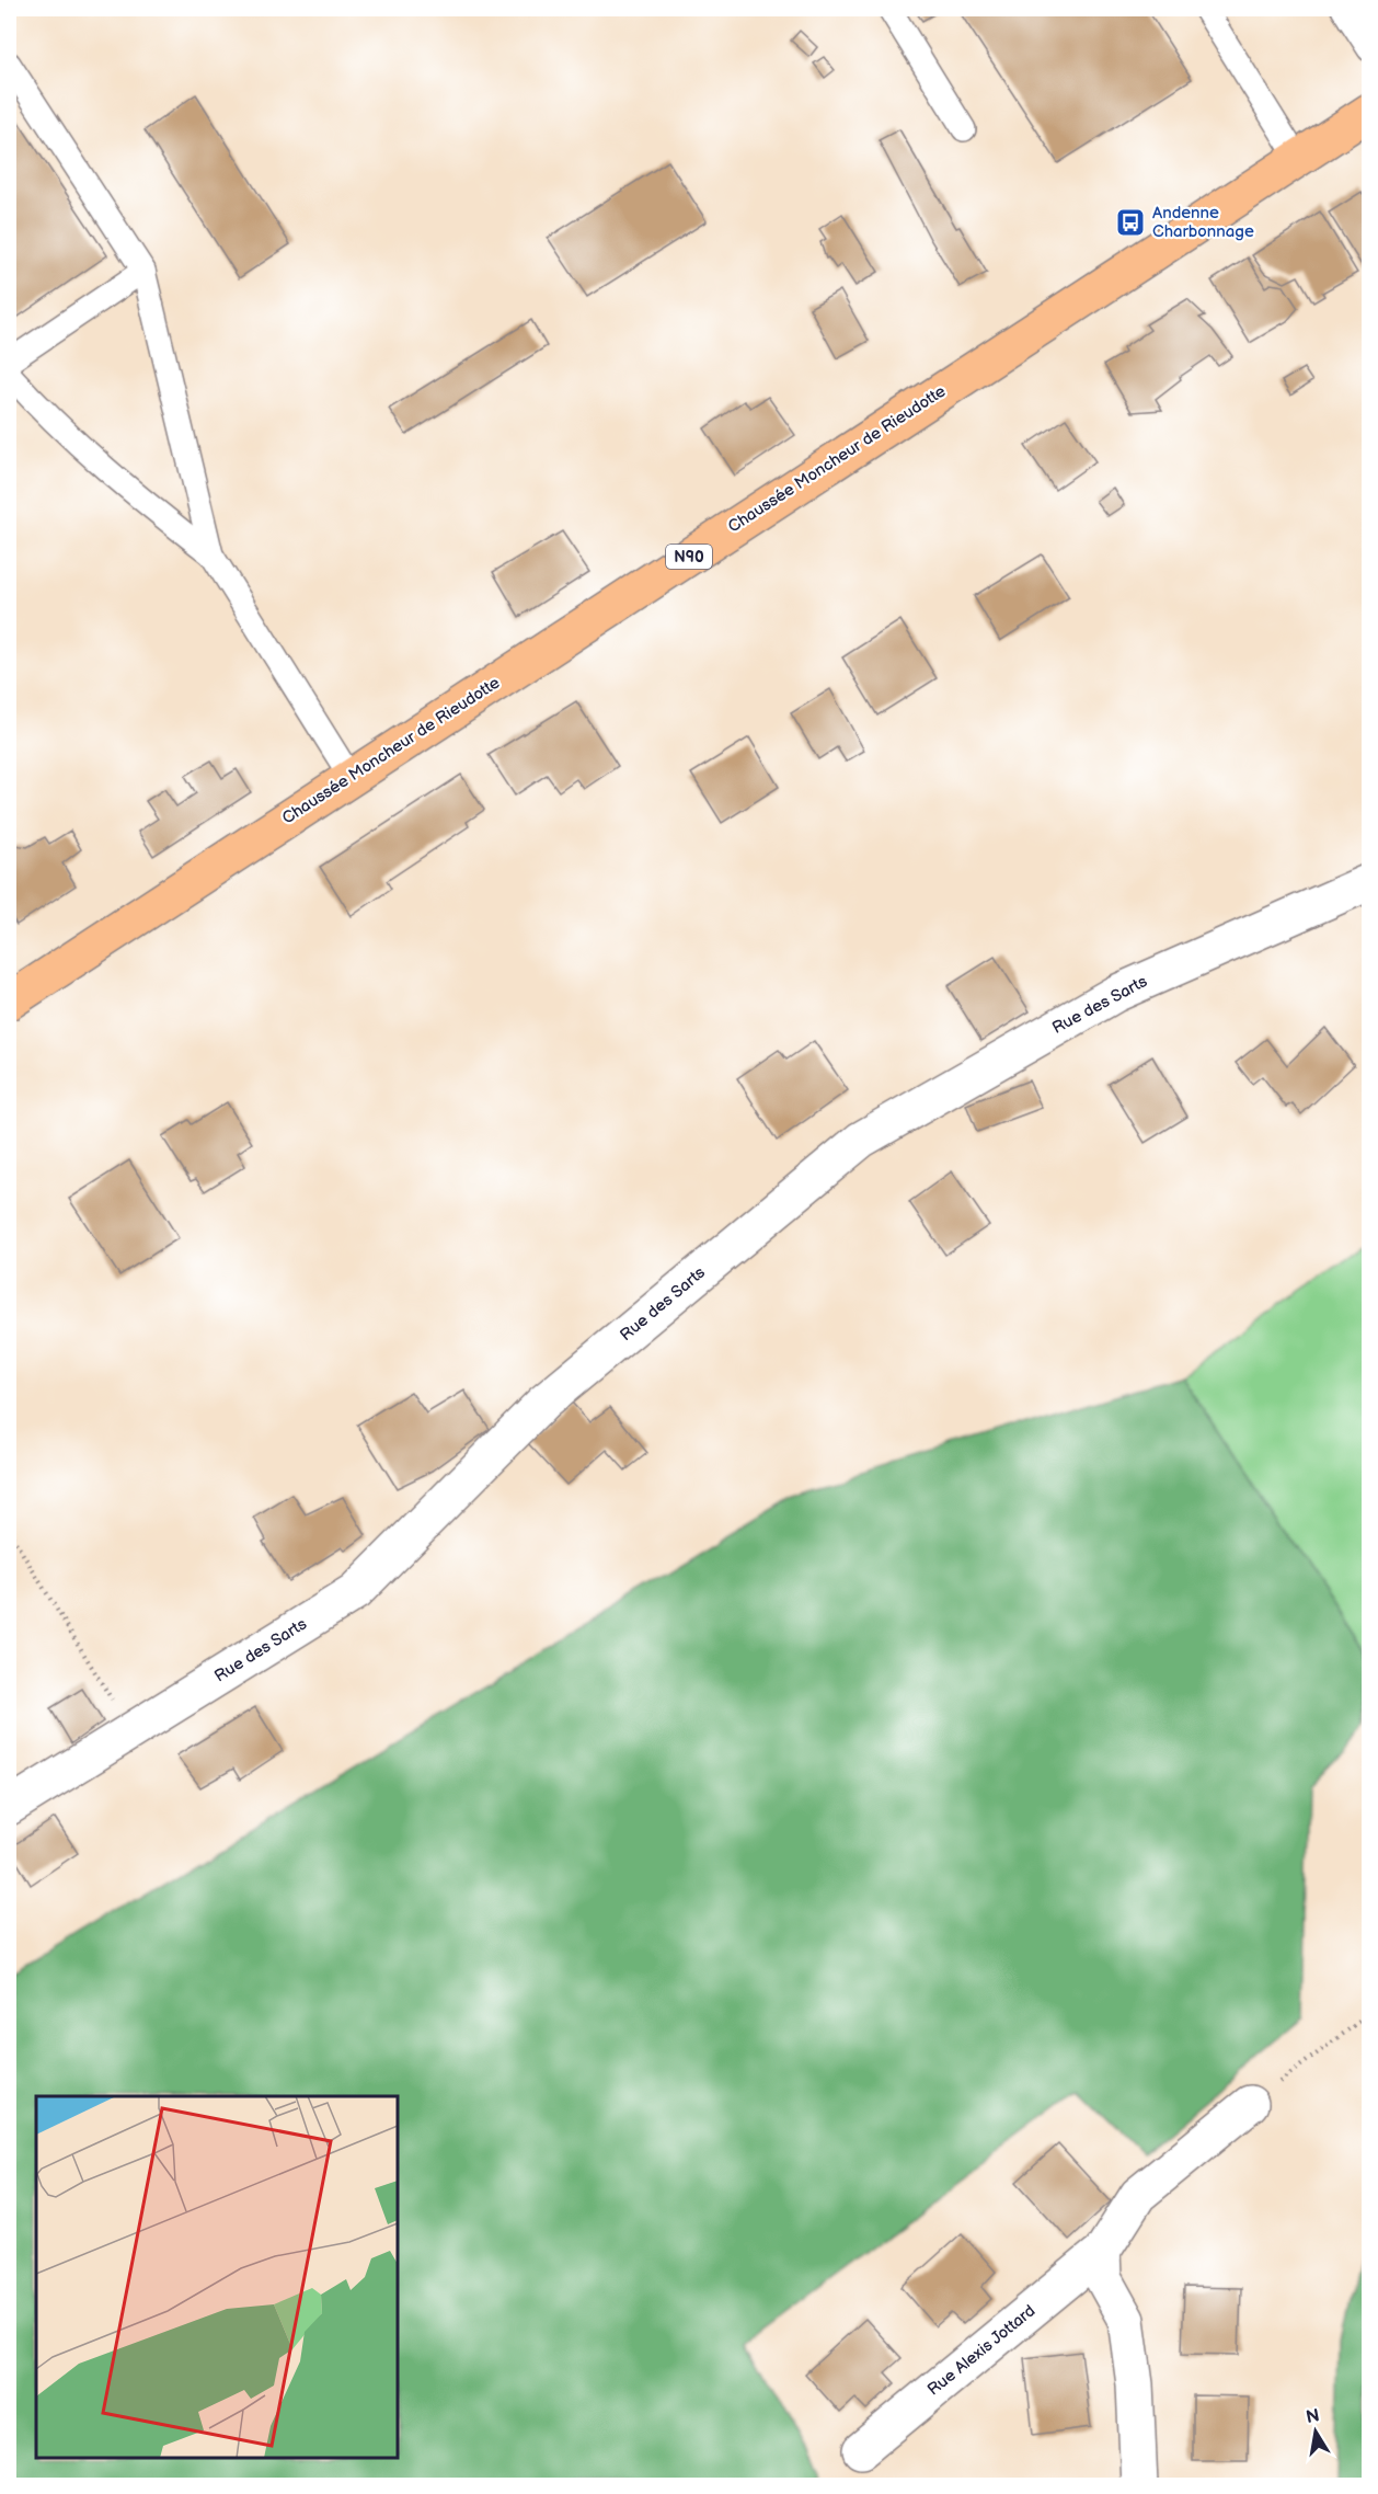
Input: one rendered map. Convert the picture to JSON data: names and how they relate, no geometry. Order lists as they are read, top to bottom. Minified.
{"streets":{"main road":["Chaussée Moncheur de Rieudotte","N90"],"street":["Rue des Sarts","Rue Alexis Jottard"]},"places":{"bus stop":["Andenne Charbonnage"]},"north":"top"}
